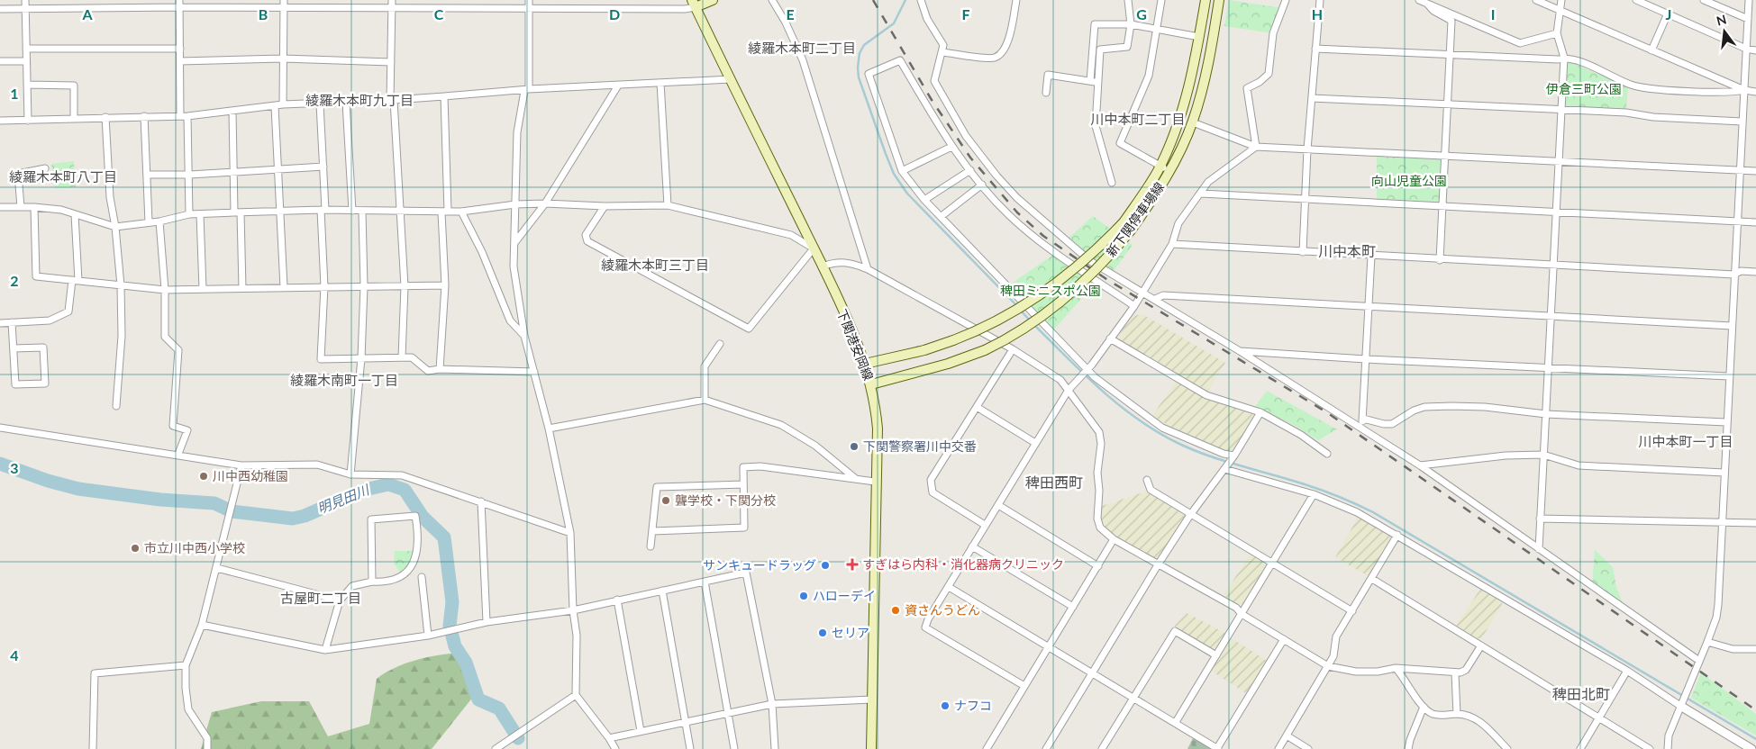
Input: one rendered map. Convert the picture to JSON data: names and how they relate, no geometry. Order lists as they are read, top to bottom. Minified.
{"streets":{"main road":["新下関停車場線","下関港安岡線"]},"crossings":[["新下関停車場線","下関港安岡線"]],"districts":["綾羅木本町二丁目","綾羅木本町九丁目","川中本町二丁目","綾羅木本町八丁目","川中本町","綾羅木本町三丁目","綾羅木南町一丁目","川中本町一丁目","稗田西町","古屋町二丁目","稗田北町"],"water":["明見田川"],"parks":["伊倉三町公園","向山児童公園","稗田ミニスポ公園"],"places":{"other":["下関警察署川中交番","川中西幼稚園","聾学校・下関分校","市立川中西小学校","サンキュードラッグ","ハローデイ","資さんうどん","セリア","ナフコ"],"health":["すぎはら内科・消化器病クリニック"]},"north":"top","grid":{"columns":["A","B","C","D","E","F","G","H","I","J"],"rows":["1","2","3","4"]}}
